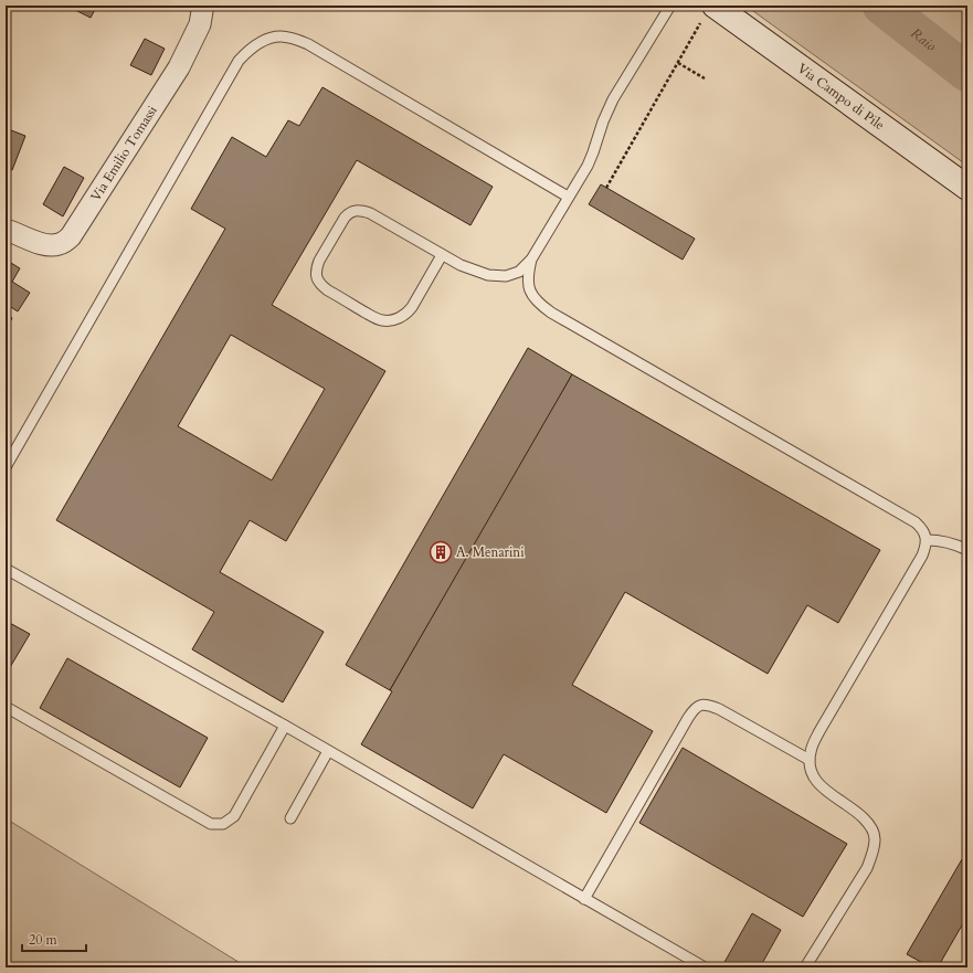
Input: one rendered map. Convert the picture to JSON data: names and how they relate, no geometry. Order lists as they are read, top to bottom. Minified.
{"streets":{"main road":["Via Campo di Pile"],"street":["Via Emilio Tomassi"]},"water":["Raio"],"places":{"building":["A. Menarini"]},"scale_bar":"20 m"}
